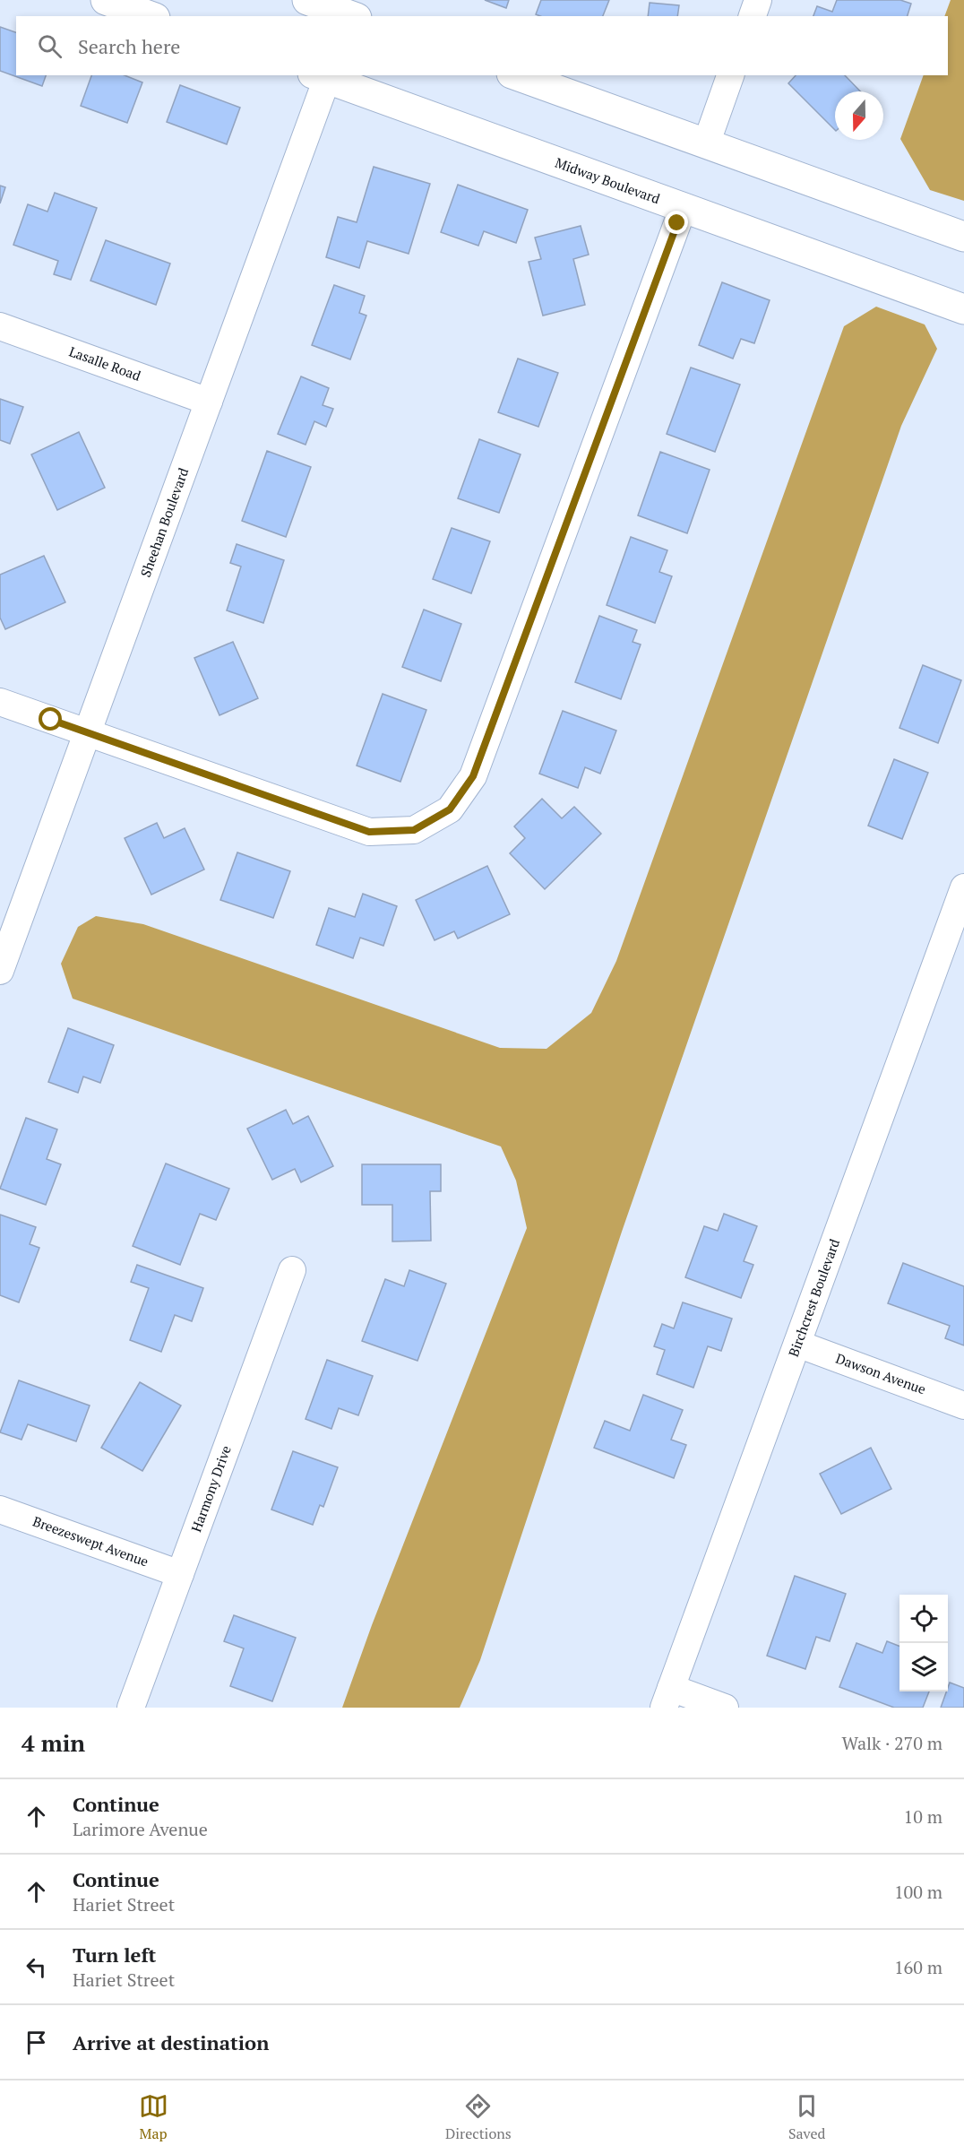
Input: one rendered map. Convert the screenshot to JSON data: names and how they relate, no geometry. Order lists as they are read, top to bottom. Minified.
{"streets":{"street":["Midway Boulevard","Lasalle Road","Sheehan Boulevard","Birchcrest Boulevard","Dawson Avenue","Harmony Drive","Breezeswept Avenue"]},"crossings":[["Midway Boulevard","Sheehan Boulevard"],["Lasalle Road","Sheehan Boulevard"],["Birchcrest Boulevard","Dawson Avenue"],["Harmony Drive","Breezeswept Avenue"]],"north":"bottom","page":{"search":"Search here","heading":["4 min","Walk · 270 m"],"list":[["Continue","Larimore Avenue","10 m"],["Continue","Hariet Street","100 m"],["Turn left","Hariet Street","160 m"],"Arrive at destination"],"nav":["Map","Directions","Saved"]}}
